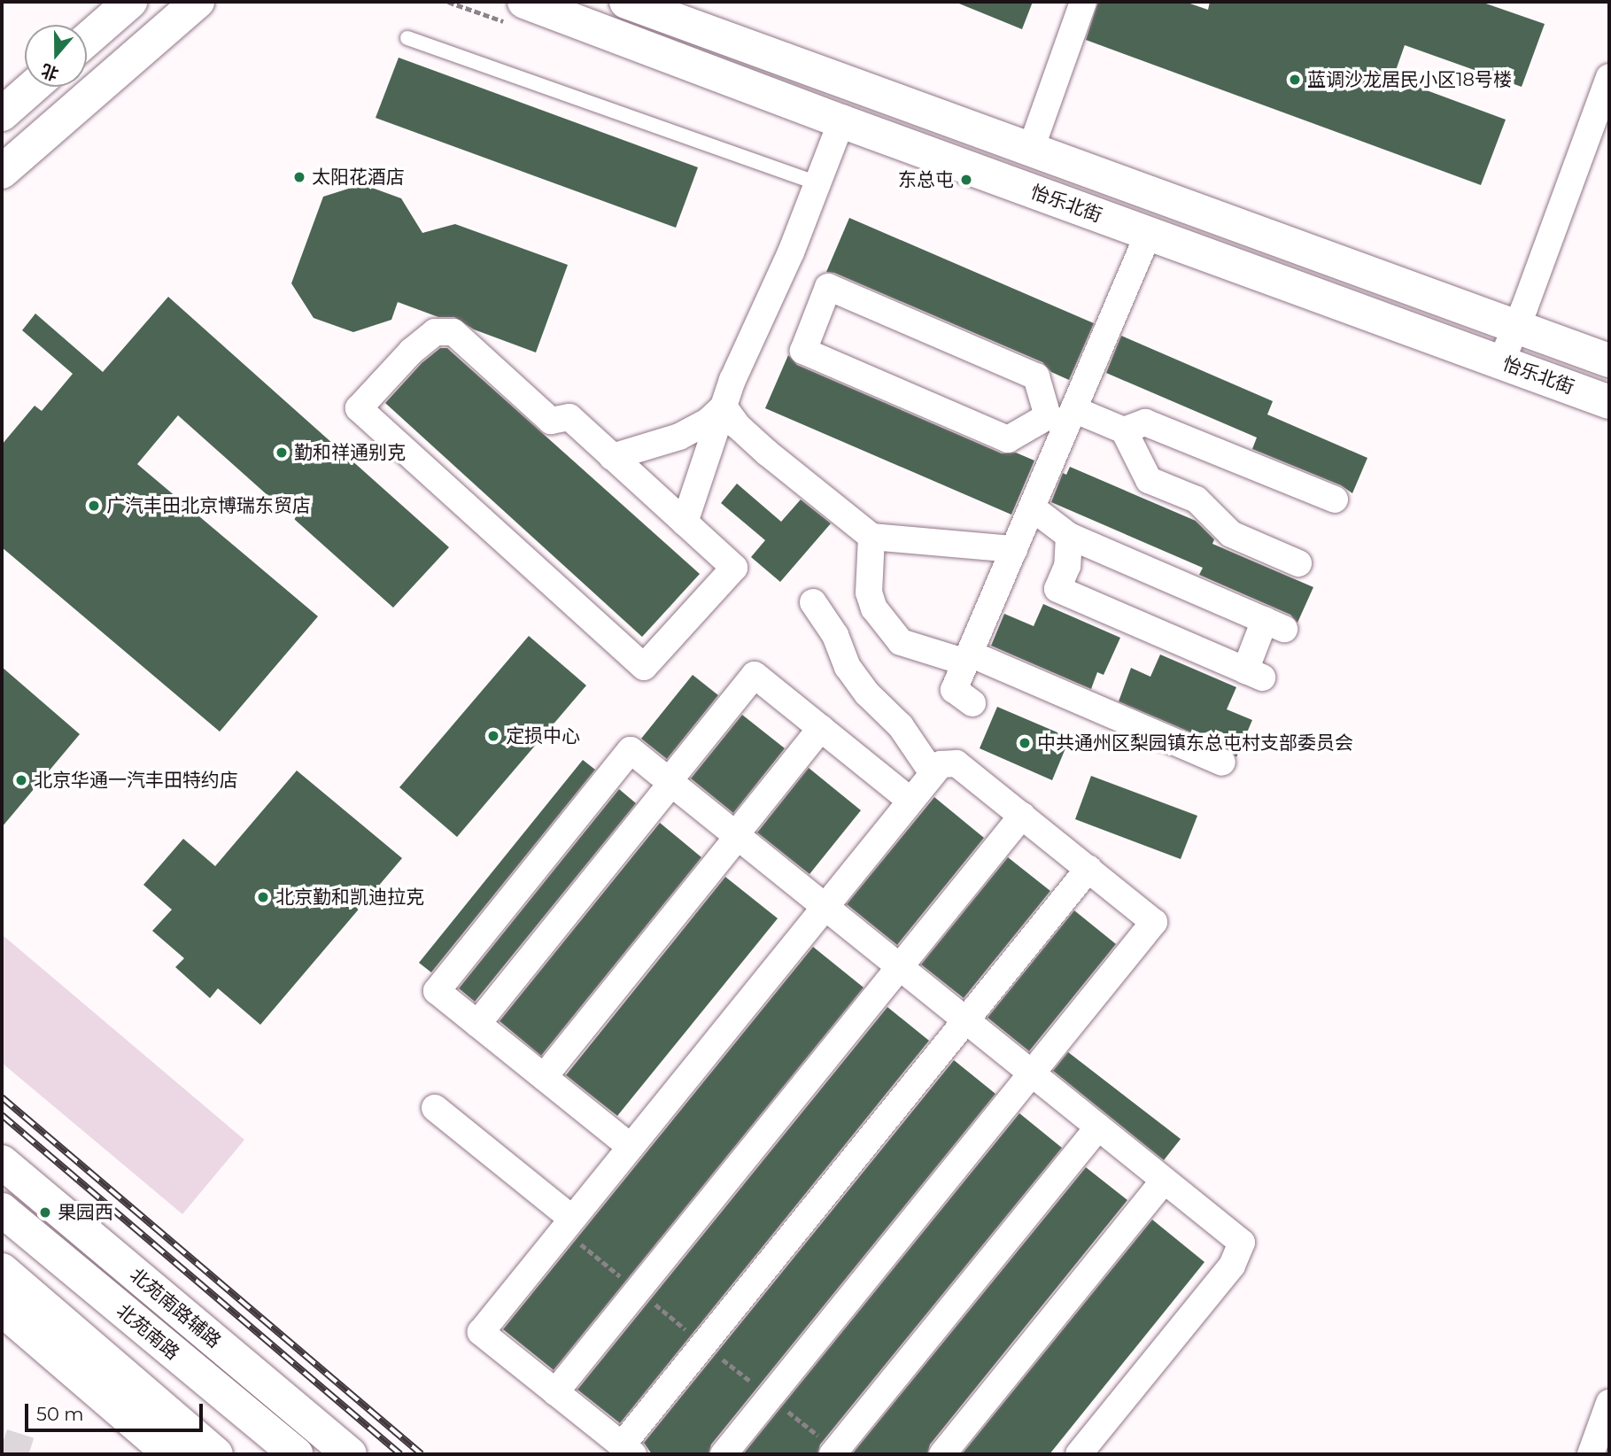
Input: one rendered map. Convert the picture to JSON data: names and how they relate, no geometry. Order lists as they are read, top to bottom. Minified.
{"streets":{"main road":["怡乐北街","北苑南路辅路","北苑南路"]},"places":["蓝调沙龙居民小区18号楼","太阳花酒店","东总屯","勤和祥通别克","广汽丰田北京博瑞东贸店","定损中心","中共通州区梨园镇东总屯村支部委员会","北京华通一汽丰田特约店","北京勤和凯迪拉克","果园西"],"scale_bar":"50 m","north":"bottom"}
